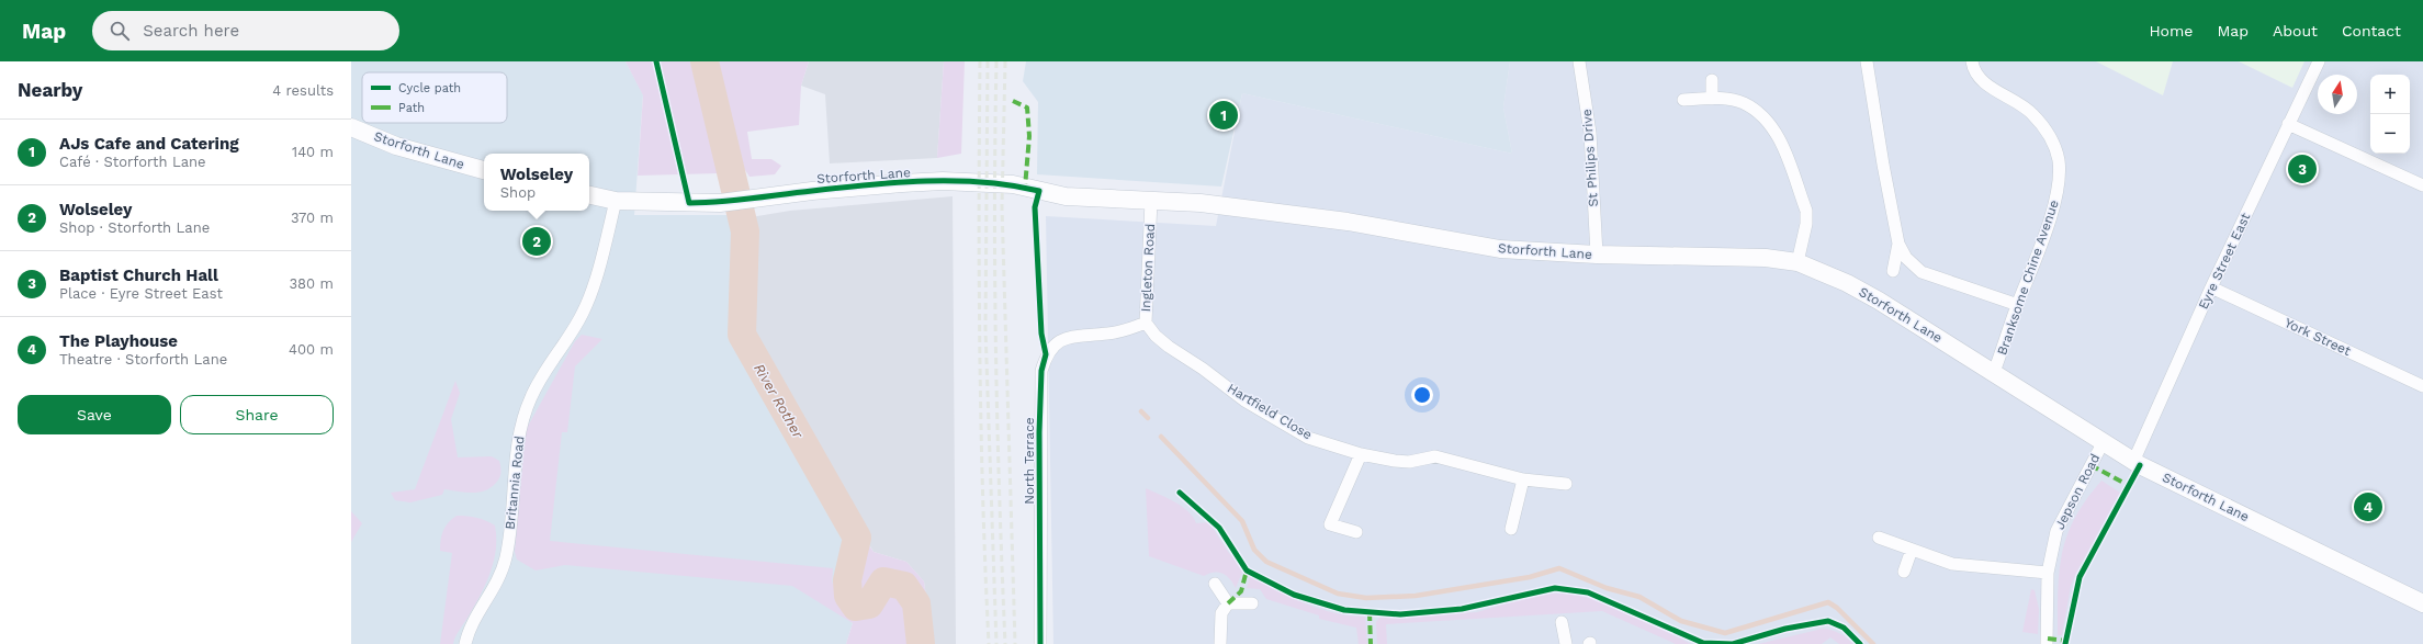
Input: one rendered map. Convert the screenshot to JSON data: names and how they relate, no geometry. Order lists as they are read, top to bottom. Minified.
{"streets":{"street":["Storforth Lane","St Philips Drive","Eyre Street East","Ingleton Road","Branksome Chine Avenue","York Street","Hartfield Close","North Terrace","Britannia Road","Jepson Road"]},"crossings":[["Storforth Lane","St Philips Drive"],["Storforth Lane","Eyre Street East"],["Storforth Lane","Ingleton Road"],["Storforth Lane","Branksome Chine Avenue"],["Storforth Lane","Britannia Road"],["Storforth Lane","Jepson Road"],["Eyre Street East","York Street"],["Ingleton Road","Hartfield Close"],["Ingleton Road","North Terrace"]],"water":["River Rother"],"legend":["Cycle path","Path"],"north":"top","page":{"header":"Map","search":"Search here","nav":["Home","Map","About","Contact"],"heading":["Nearby","4 results"],"map_buttons":["+","−"],"pins":["1","3","2","4"],"list":[{"mark":"1","name":"AJs Cafe and Catering","note":"Café · Storforth Lane","value":"140 m"},{"mark":"2","name":"Wolseley","note":"Shop · Storforth Lane","value":"370 m"},{"mark":"3","name":"Baptist Church Hall","note":"Place · Eyre Street East","value":"380 m"},{"mark":"4","name":"The Playhouse","note":"Theatre · Storforth Lane","value":"400 m"}],"popup":["Wolseley","Shop"],"buttons":["Save","Share"]}}
